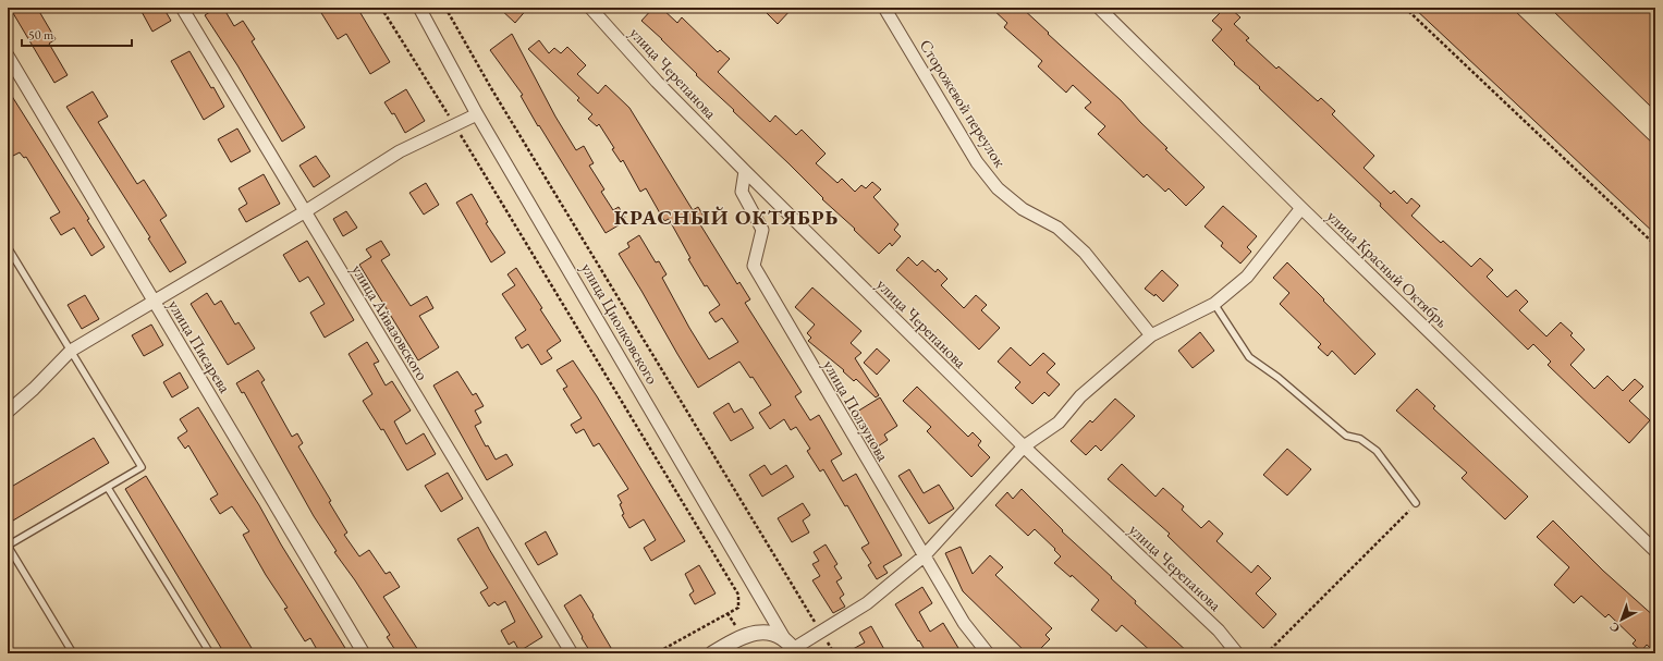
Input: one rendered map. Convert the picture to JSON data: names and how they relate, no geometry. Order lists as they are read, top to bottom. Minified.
{"streets":{"street":["улица Черепанова","Сторожевой переулок","улица Красный Октябрь","улица Айвазовского","улица Циолковского","улица Писарева","улица Ползунова"]},"crossings":[["улица Черепанова","улица Ползунова"]],"districts":["КРАСНЫЙ ОКТЯБРЬ"],"scale_bar":"50 m","north":"bottom left"}
